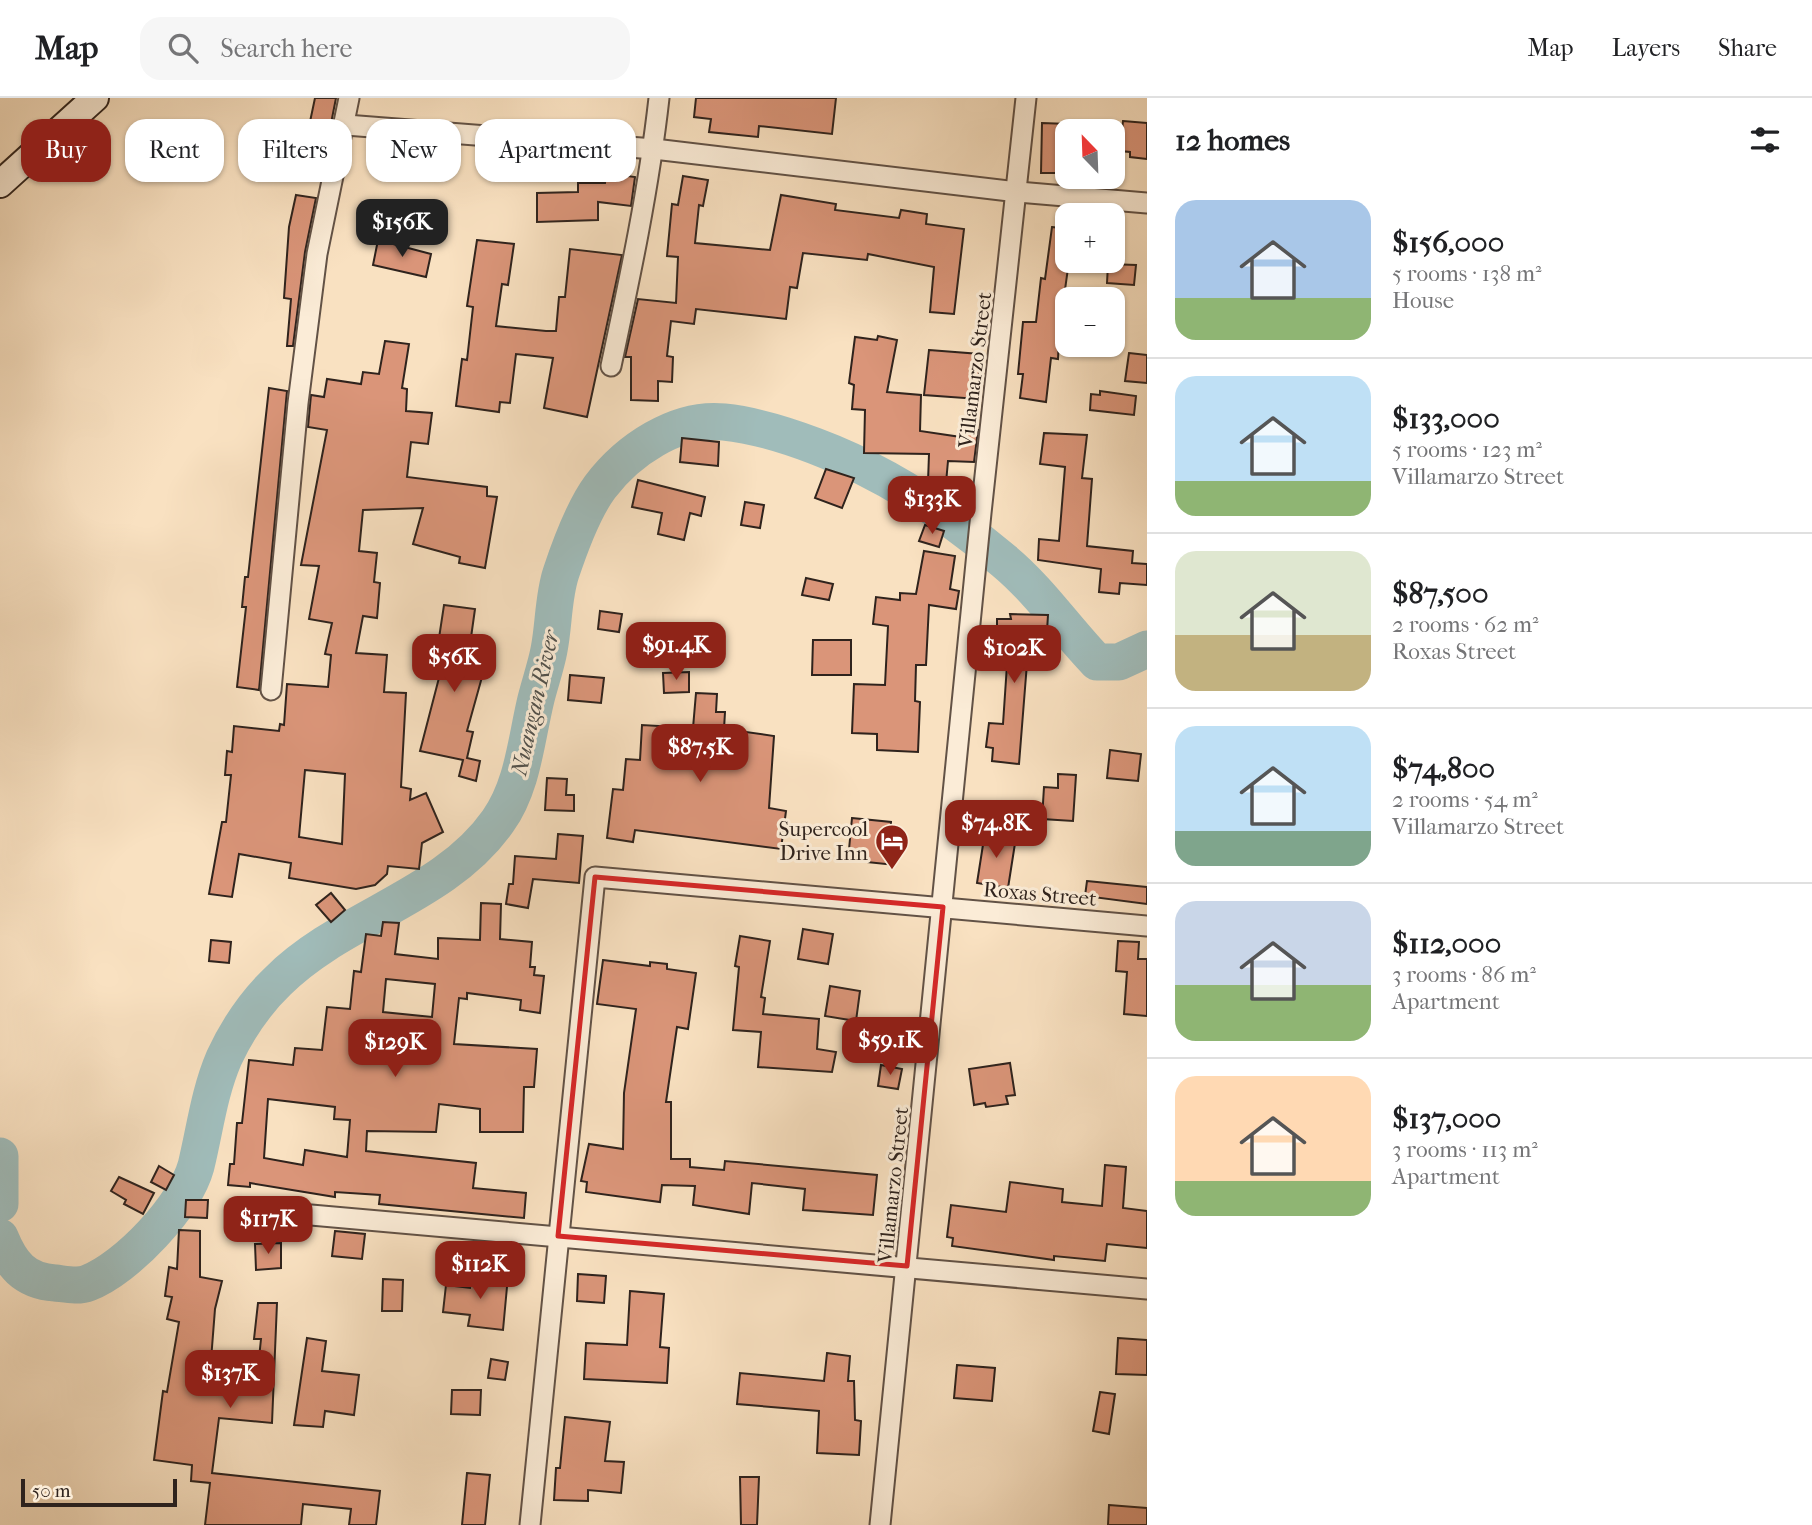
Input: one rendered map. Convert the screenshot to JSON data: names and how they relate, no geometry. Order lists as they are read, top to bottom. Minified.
{"streets":{"street":["Villamarzo Street","Roxas Street"]},"crossings":[["Villamarzo Street","Roxas Street"]],"water":["Nuangan River"],"places":{"hotel":["Supercool Drive Inn"]},"scale_bar":"50 m","north":"top left","page":{"header":"Map","search":"Search here","nav":["Map","Layers","Share"],"heading":"12 homes","map_buttons":["+","−"],"chip":["Buy","Rent","Filters","New","Apartment"],"list":[{"name":"$156,000","note":"5 rooms · 138 m² · House"},{"name":"$133,000","note":"5 rooms · 123 m² · Villamarzo Street"},{"name":"$87,500","note":"2 rooms · 62 m² · Roxas Street"},{"name":"$74,800","note":"2 rooms · 54 m² · Villamarzo Street"},{"name":"$112,000","note":"3 rooms · 86 m² · Apartment"},{"name":"$137,000","note":"3 rooms · 113 m² · Apartment"}],"price":["$156K","$133K","$91.4K","$102K","$56K","$87.5K","$74.8K","$59.1K","$129K","$117K","$112K","$137K"],"scale":"50 m"}}
